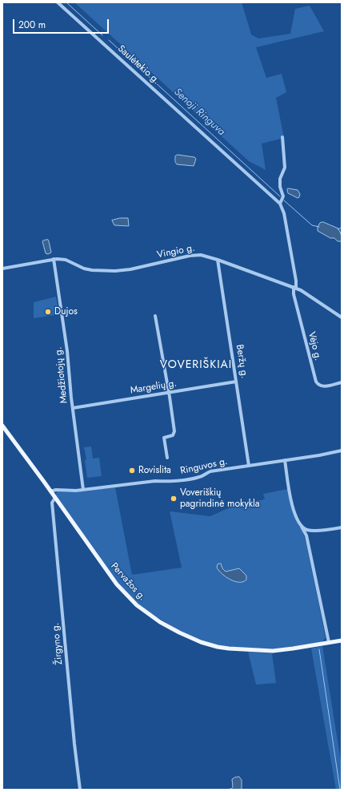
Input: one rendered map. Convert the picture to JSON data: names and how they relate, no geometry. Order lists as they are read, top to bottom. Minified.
{"streets":{"main road":["Pervažos g."],"street":["Saulėtekio g.","Vingio g.","Vėjo g.","Beržų g.","Medžiotojų g.","Margelių g.","Ringuvos g.","Žirgyno g."]},"crossings":[["Vingio g.","Vėjo g."],["Vingio g.","Beržų g."],["Vingio g.","Medžiotojų g."],["Beržų g.","Margelių g."],["Beržų g.","Ringuvos g."],["Medžiotojų g.","Margelių g."],["Medžiotojų g.","Ringuvos g."],["Ringuvos g.","Pervažos g."],["Pervažos g.","Žirgyno g."]],"districts":["VOVERIŠKIAI"],"water":["Senoji Ringuva"],"places":["Dujos","Rovislita","Voveriškių pagrindinė mokykla"],"scale_bar":"200 m"}
